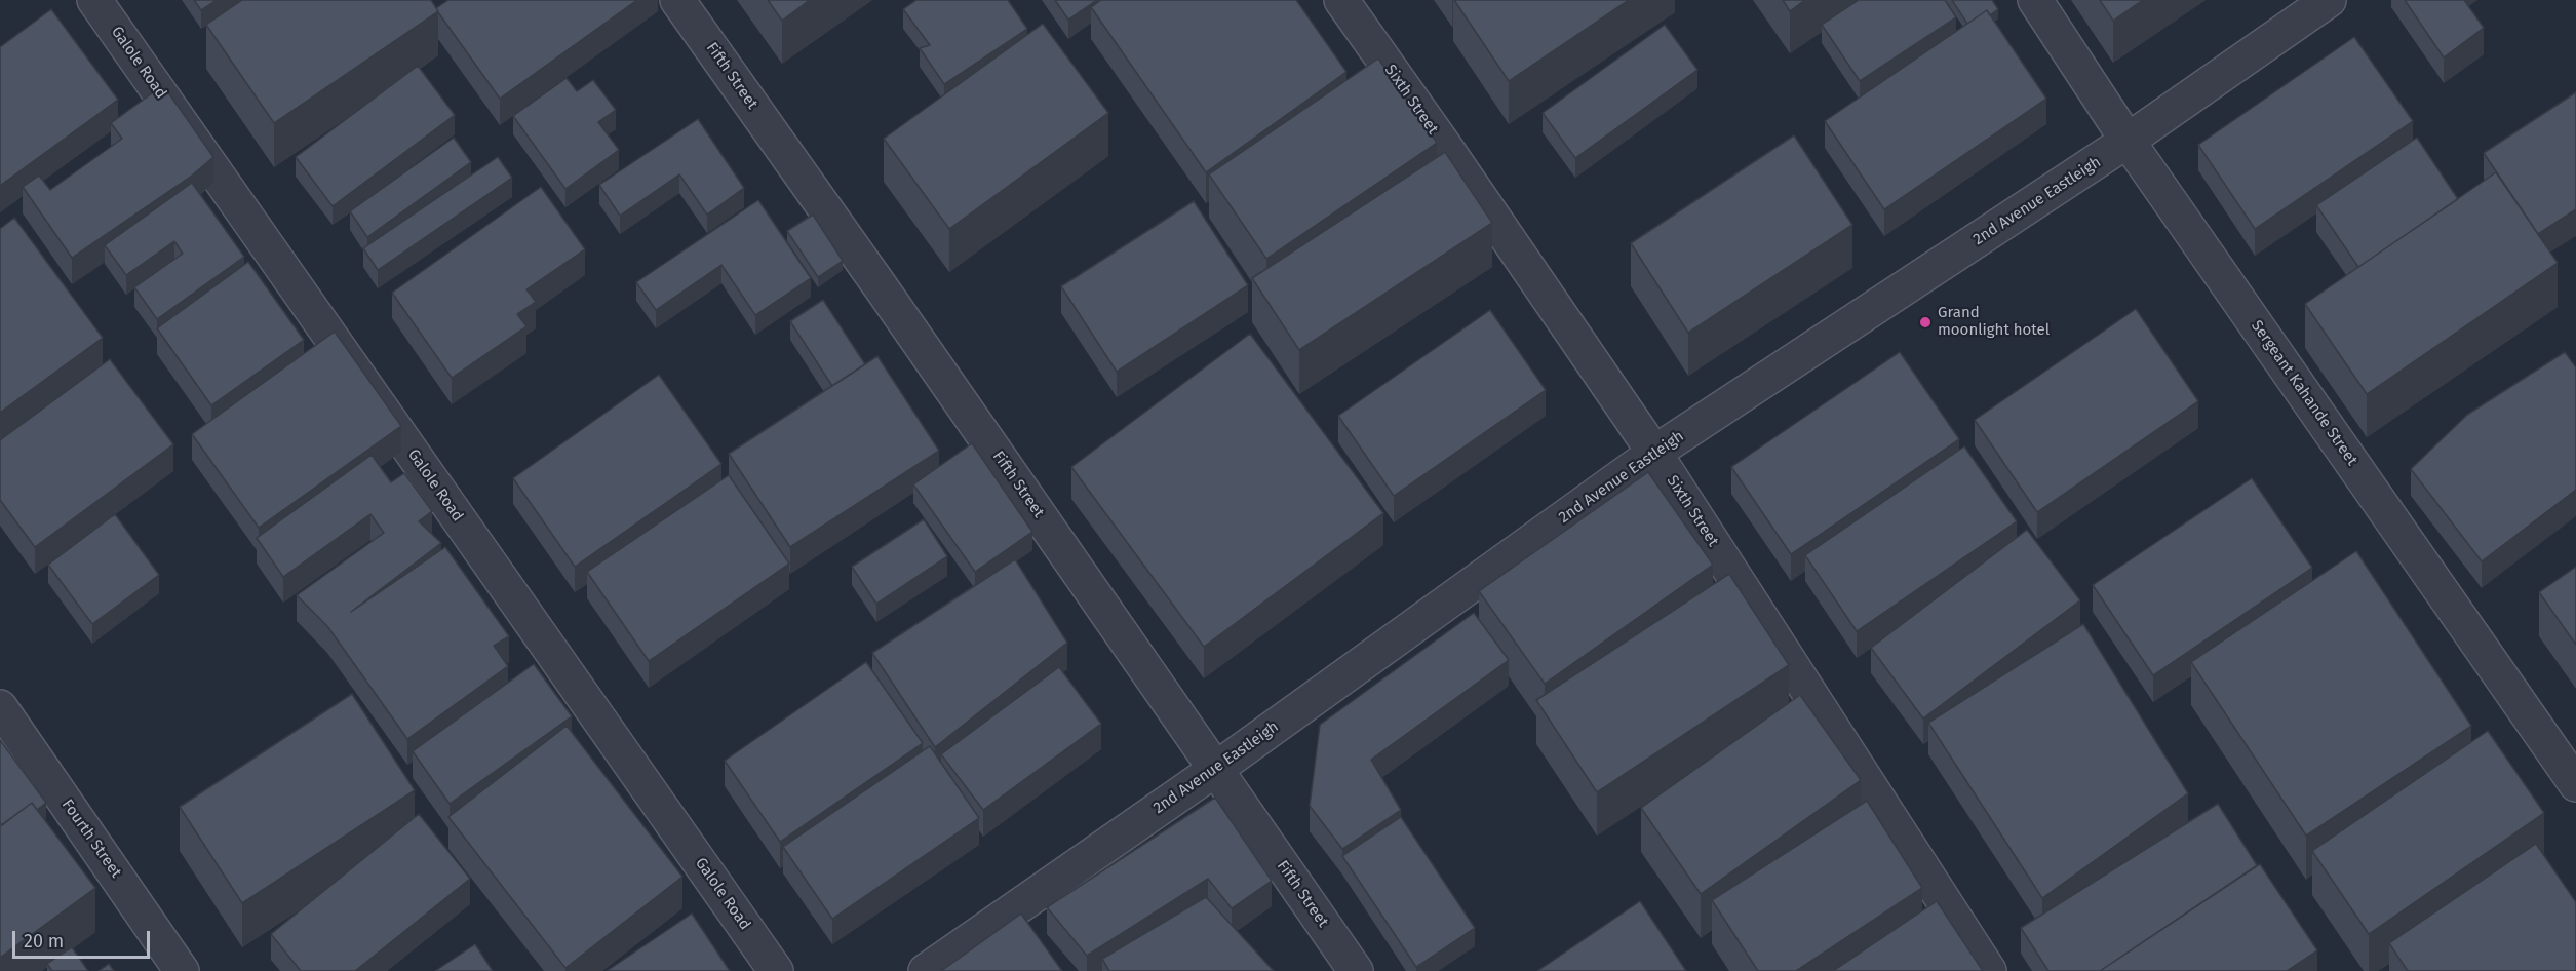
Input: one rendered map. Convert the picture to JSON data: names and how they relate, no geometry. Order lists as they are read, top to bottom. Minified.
{"streets":{"street":["Galole Road","Fifth Street","Sixth Street","2nd Avenue Eastleigh","Sergeant Kahande Street","Fourth Street"]},"crossings":[["Fifth Street","2nd Avenue Eastleigh"],["Sixth Street","2nd Avenue Eastleigh"],["2nd Avenue Eastleigh","Sergeant Kahande Street"]],"places":["Grand moonlight hotel"],"scale_bar":"20 m"}
